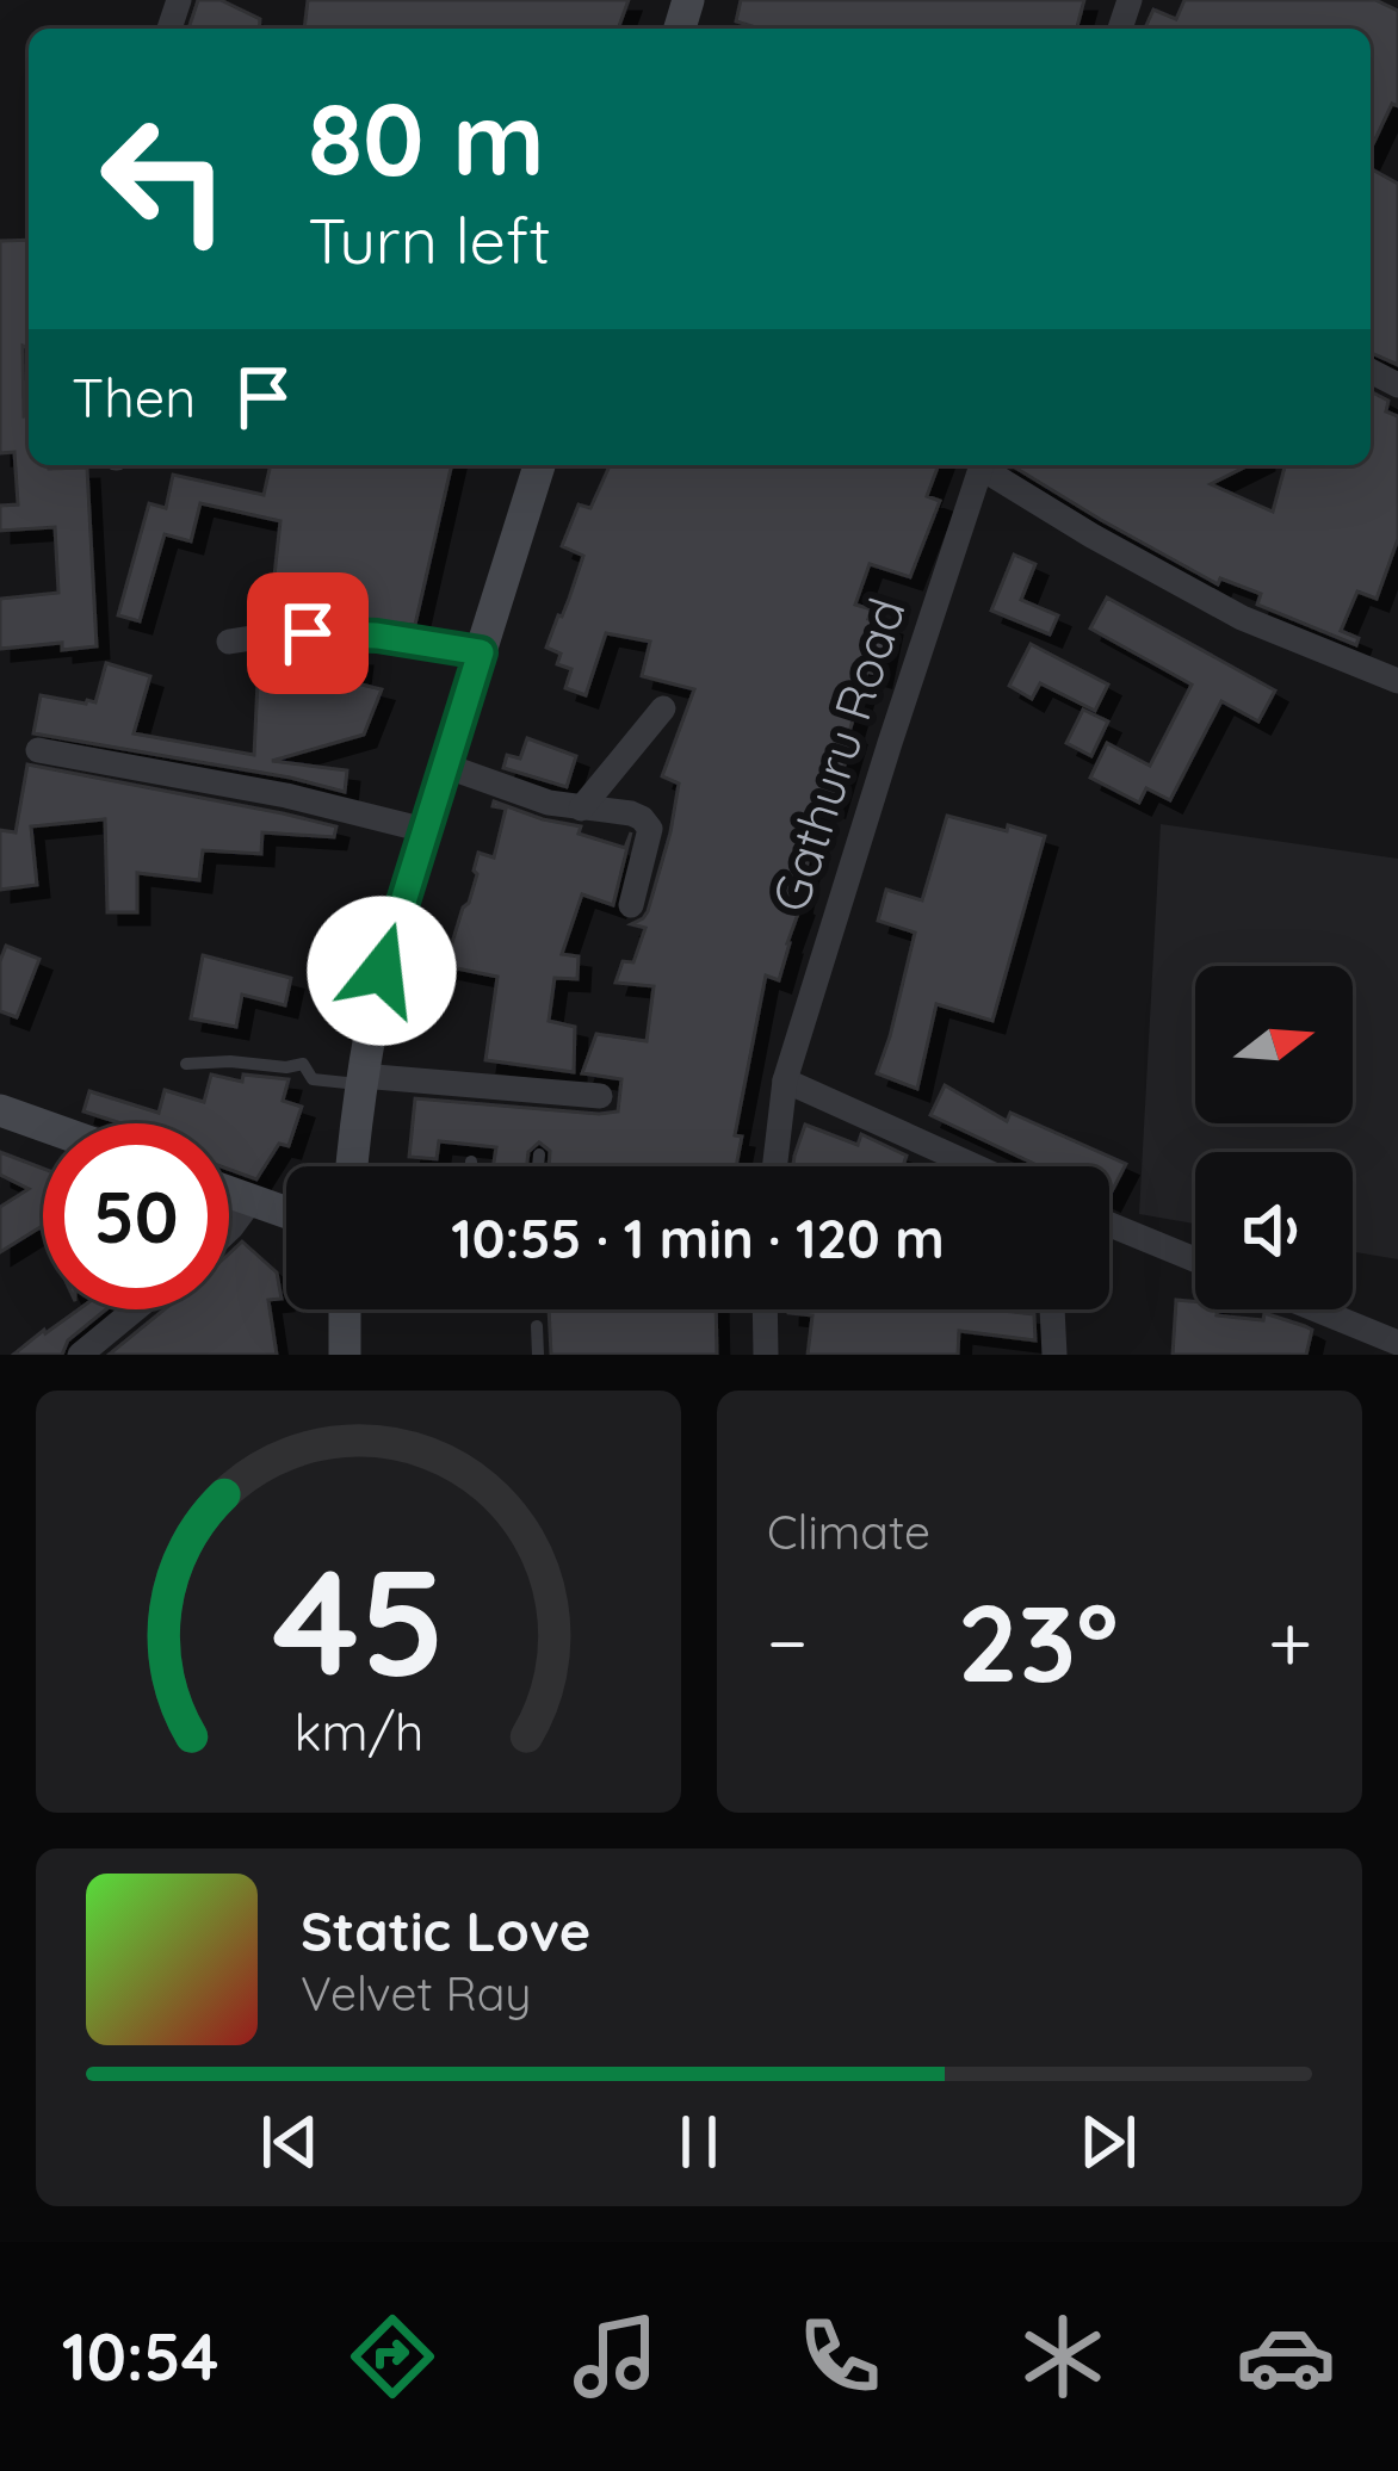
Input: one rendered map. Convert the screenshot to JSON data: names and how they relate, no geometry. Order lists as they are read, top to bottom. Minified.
{"streets":{"street":["Gathuru Road"]},"north":"right","page":{"turn":["80 m","Turn left"],"then":"Then","limit":"50","trip":"10:55 · 1 min · 120 m","tile":"Climate","heat":["−","23°","+"],"song":["Static Love","Velvet Ray"],"tabs":"10:54","gauge":["45","km/h"]}}
